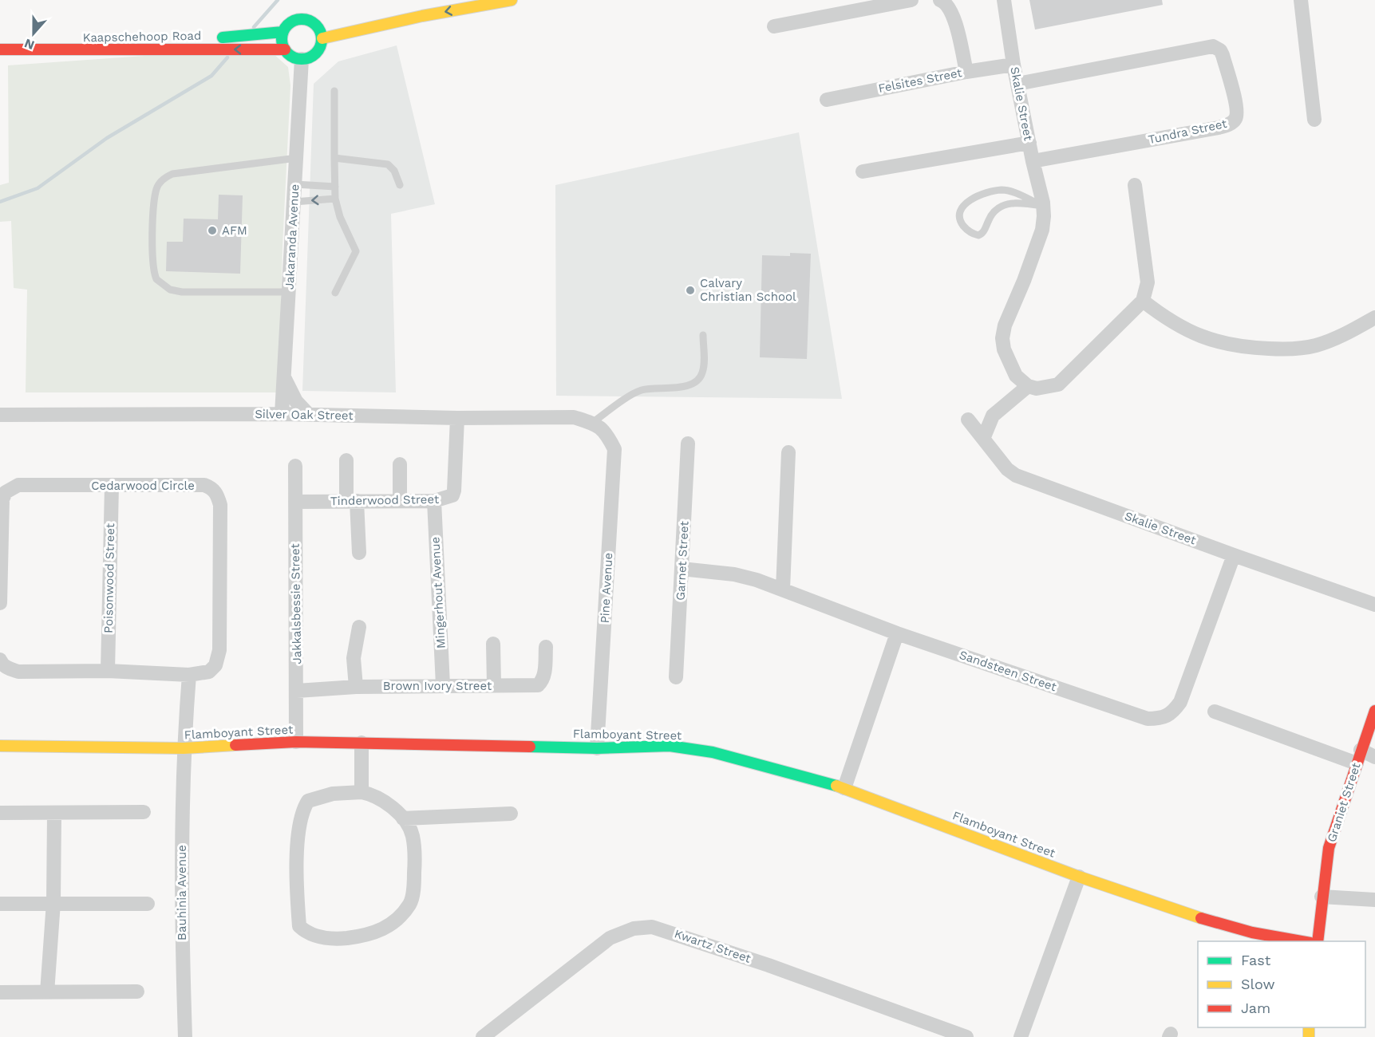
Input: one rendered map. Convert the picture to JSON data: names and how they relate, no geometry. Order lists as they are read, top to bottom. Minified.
{"streets":{"street":["Kaapschehoop Road","Felsites Street","Skalie Street","Tundra Street","Jakaranda Avenue","Silver Oak Street","Cedarwood Circle","Tinderwood Street","Garnet Street","Poisonwood Street","Pine Avenue","Mingerhout Avenue","Jakkalsbessie Street","Sandsteen Street","Brown Ivory Street","Flamboyant Street","Graniet Street","Bauhinia Avenue","Kwartz Street"]},"crossings":[["Kaapschehoop Road","Jakaranda Avenue"],["Felsites Street","Skalie Street"],["Skalie Street","Tundra Street"],["Skalie Street","Sandsteen Street"],["Jakaranda Avenue","Silver Oak Street"],["Silver Oak Street","Tinderwood Street"],["Silver Oak Street","Pine Avenue"],["Cedarwood Circle","Poisonwood Street"],["Tinderwood Street","Mingerhout Avenue"],["Tinderwood Street","Jakkalsbessie Street"],["Garnet Street","Sandsteen Street"],["Pine Avenue","Flamboyant Street"],["Mingerhout Avenue","Brown Ivory Street"],["Jakkalsbessie Street","Brown Ivory Street"],["Jakkalsbessie Street","Flamboyant Street"],["Flamboyant Street","Bauhinia Avenue"]],"places":["AFM","Calvary Christian School"],"legend":["Fast","Slow","Jam"],"north":"bottom"}
